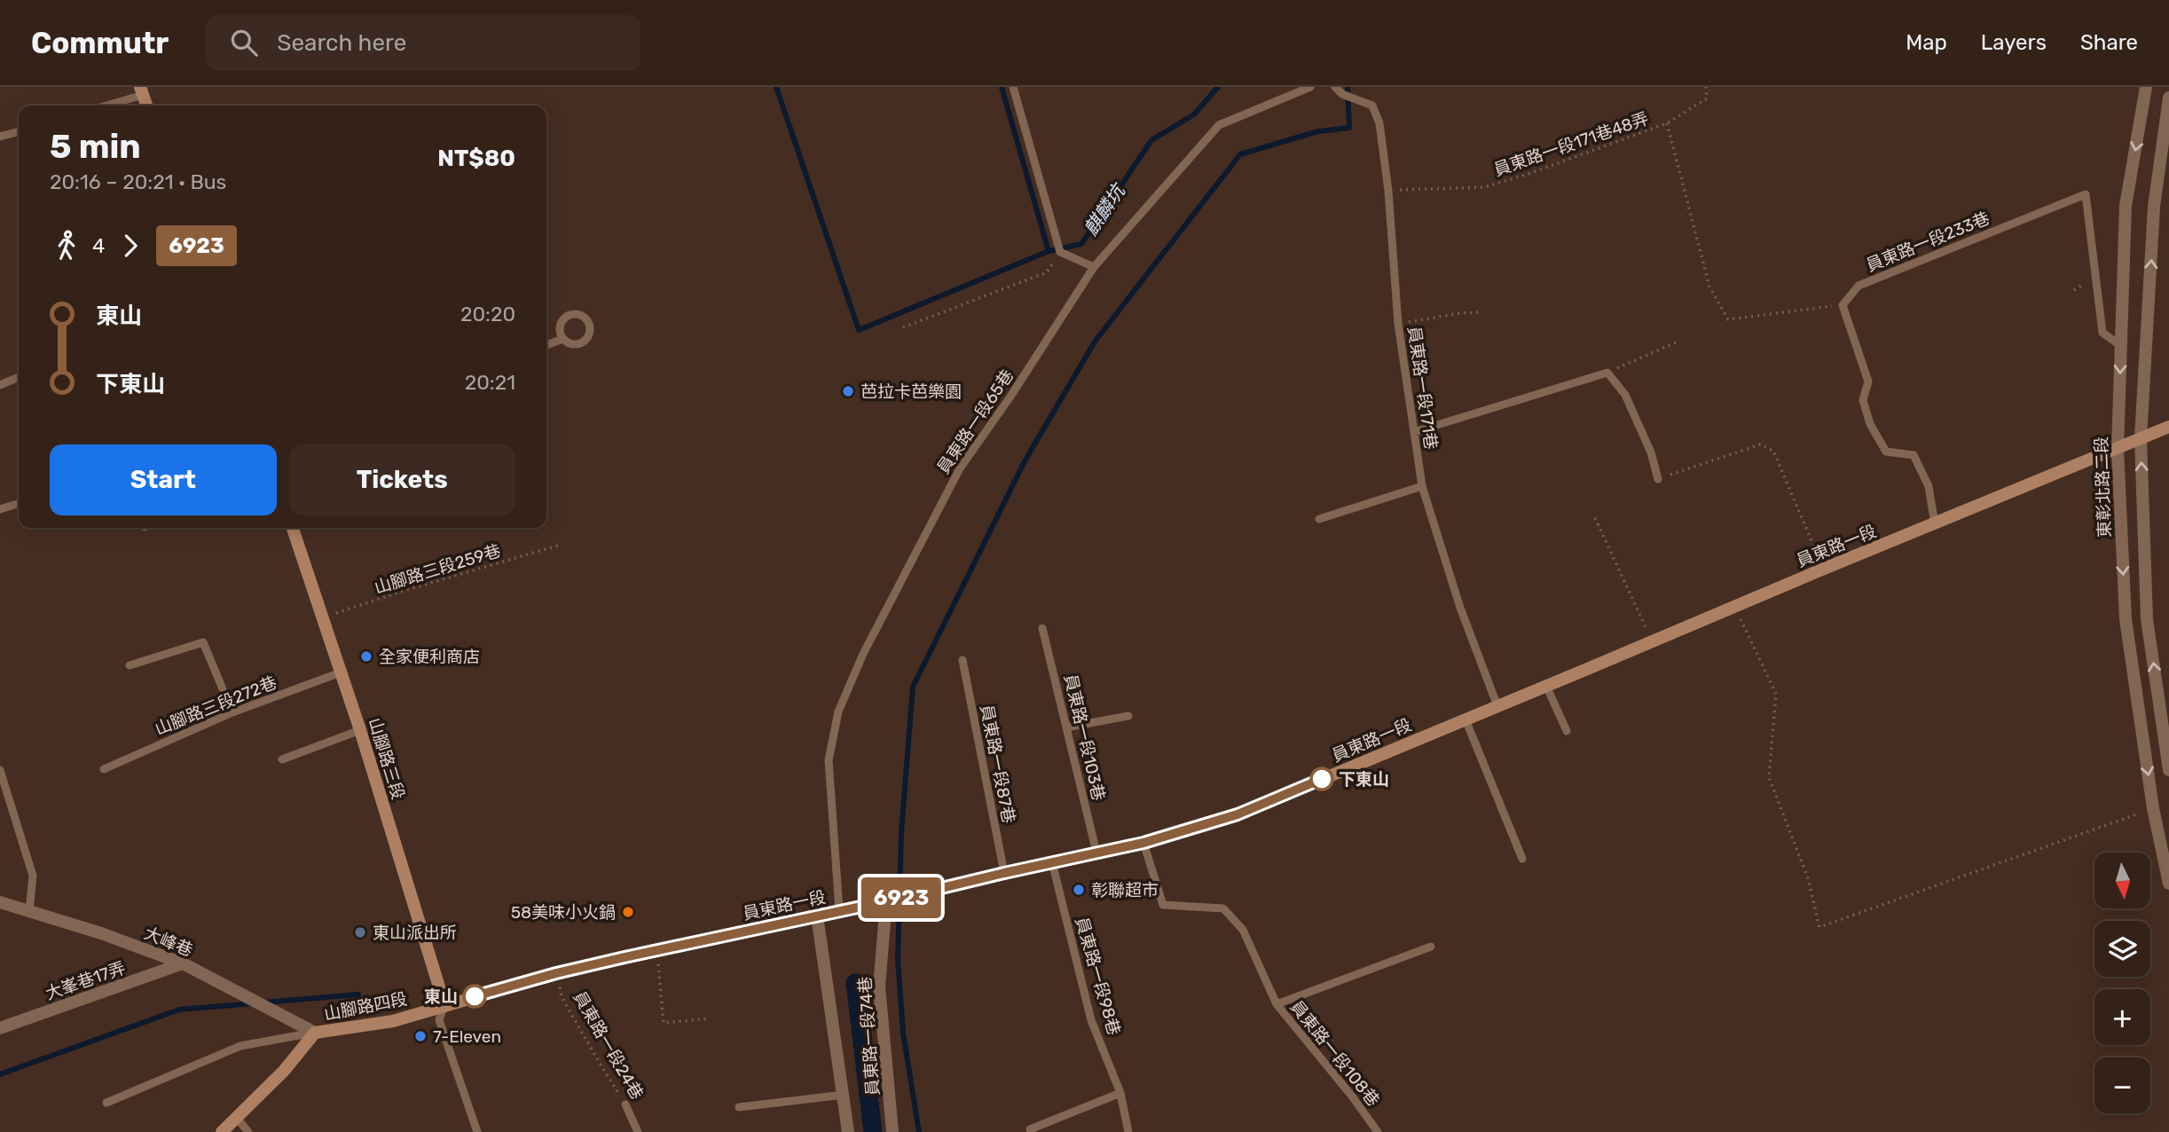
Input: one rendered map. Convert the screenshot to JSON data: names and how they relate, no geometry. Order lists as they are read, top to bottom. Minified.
{"streets":{"main road":["員東路一段","山腳路三段","山腳路四段"],"street":["東彰北路二段","大峰巷","大峯巷17弄","員東路一段74巷"],"lane":["員東路一段233巷","員東路一段171巷","員東路一段65巷","山腳路三段272巷","員東路一段103巷","員東路一段87巷","員東路一段98巷","員東路一段24巷","員東路一段108巷"],"path":["員東路一段171巷48弄","山腳路三段259巷"]},"crossings":[["員東路一段171巷48弄","員東路一段171巷"],["員東路一段233巷","東彰北路二段"],["員東路一段171巷","員東路一段"],["員東路一段65巷","員東路一段"],["東彰北路二段","員東路一段"],["員東路一段","員東路一段103巷"],["員東路一段","山腳路三段"],["員東路一段","員東路一段87巷"],["員東路一段","員東路一段98巷"],["員東路一段","山腳路四段"],["員東路一段","員東路一段74巷"],["員東路一段","員東路一段24巷"],["員東路一段","員東路一段108巷"],["山腳路三段259巷","山腳路三段"],["山腳路三段272巷","山腳路三段"],["山腳路三段","山腳路四段"],["大峰巷","大峯巷17弄"],["大峰巷","山腳路四段"]],"water":["麒麟坑"],"places":["芭拉卡芭樂園","全家便利商店","下東山","彰聯超市","58美味小火鍋","東山派出所","東山","7-Eleven"],"lines":["bus line 6923"],"north":"bottom","page":{"header":"Commutr","search":"Search here","nav":["Map","Layers","Share"],"on_map":"6923","heading":["5 min","20:16 – 20:21 · Bus","NT$80"],"legs":["4","6923"],"list":[{"name":"東山","value":"20:20"},{"name":"下東山","value":"20:21"}],"buttons":["Start","Tickets"],"map_buttons":["+","−"]}}
